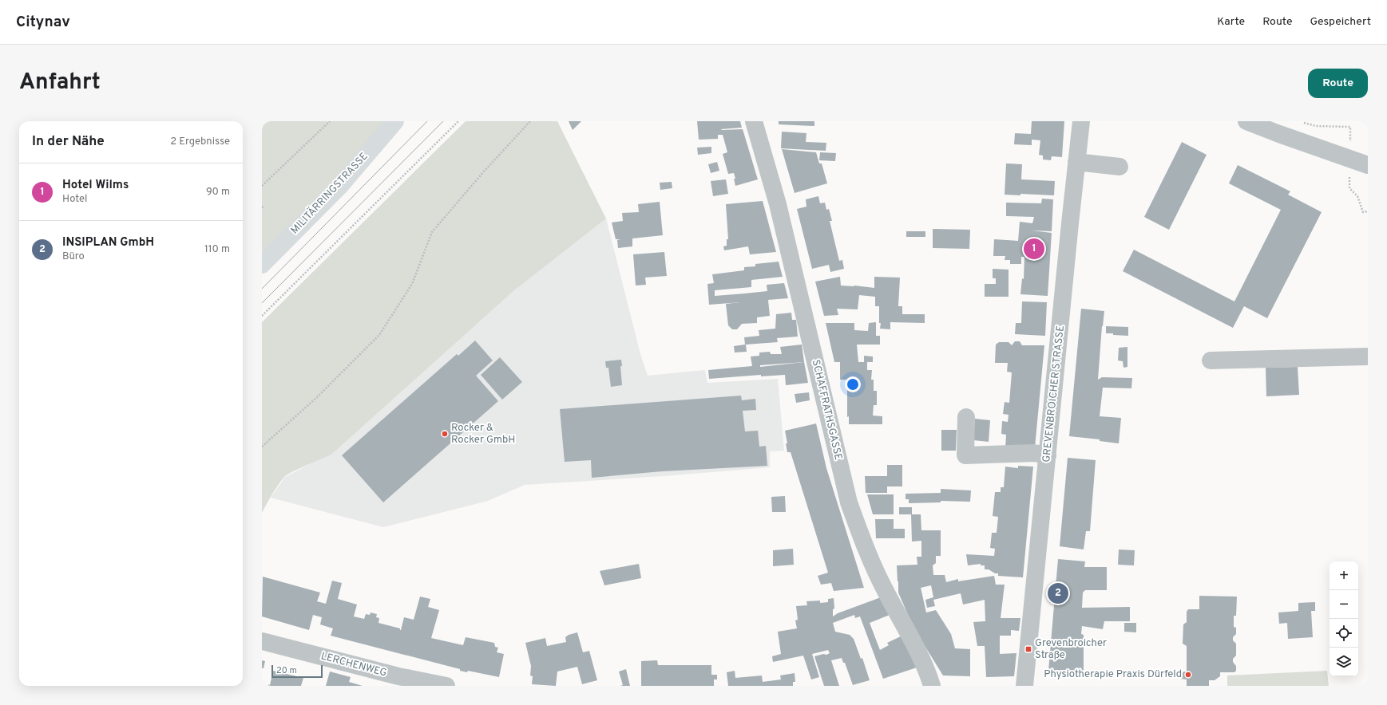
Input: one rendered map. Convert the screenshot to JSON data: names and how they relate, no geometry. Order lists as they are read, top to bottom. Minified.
{"streets":{"main road":["MILITÄRRINGSTRASSE"],"street":["GREVENBROICHER STRASSE","SCHAFFRATHSGASSE","LERCHENWEG"]},"places":{"other":["Rocker & Rocker GmbH","Physiotherapie Praxis Dürfeld"],"transit":["Grevenbroicher Straße"]},"scale_bar":"20 m","page":{"header":"Citynav","nav":["Karte","Route","Gespeichert"],"title":"Anfahrt","buttons":"Route","heading":["In der Nähe","2 Ergebnisse"],"list":[{"mark":"1","name":"Hotel Wilms","note":"Hotel","value":"90 m"},{"mark":"2","name":"INSIPLAN GmbH","note":"Büro","value":"110 m"}],"pins":["1","2"],"map_buttons":["+","−"],"scale":"20 m"}}
